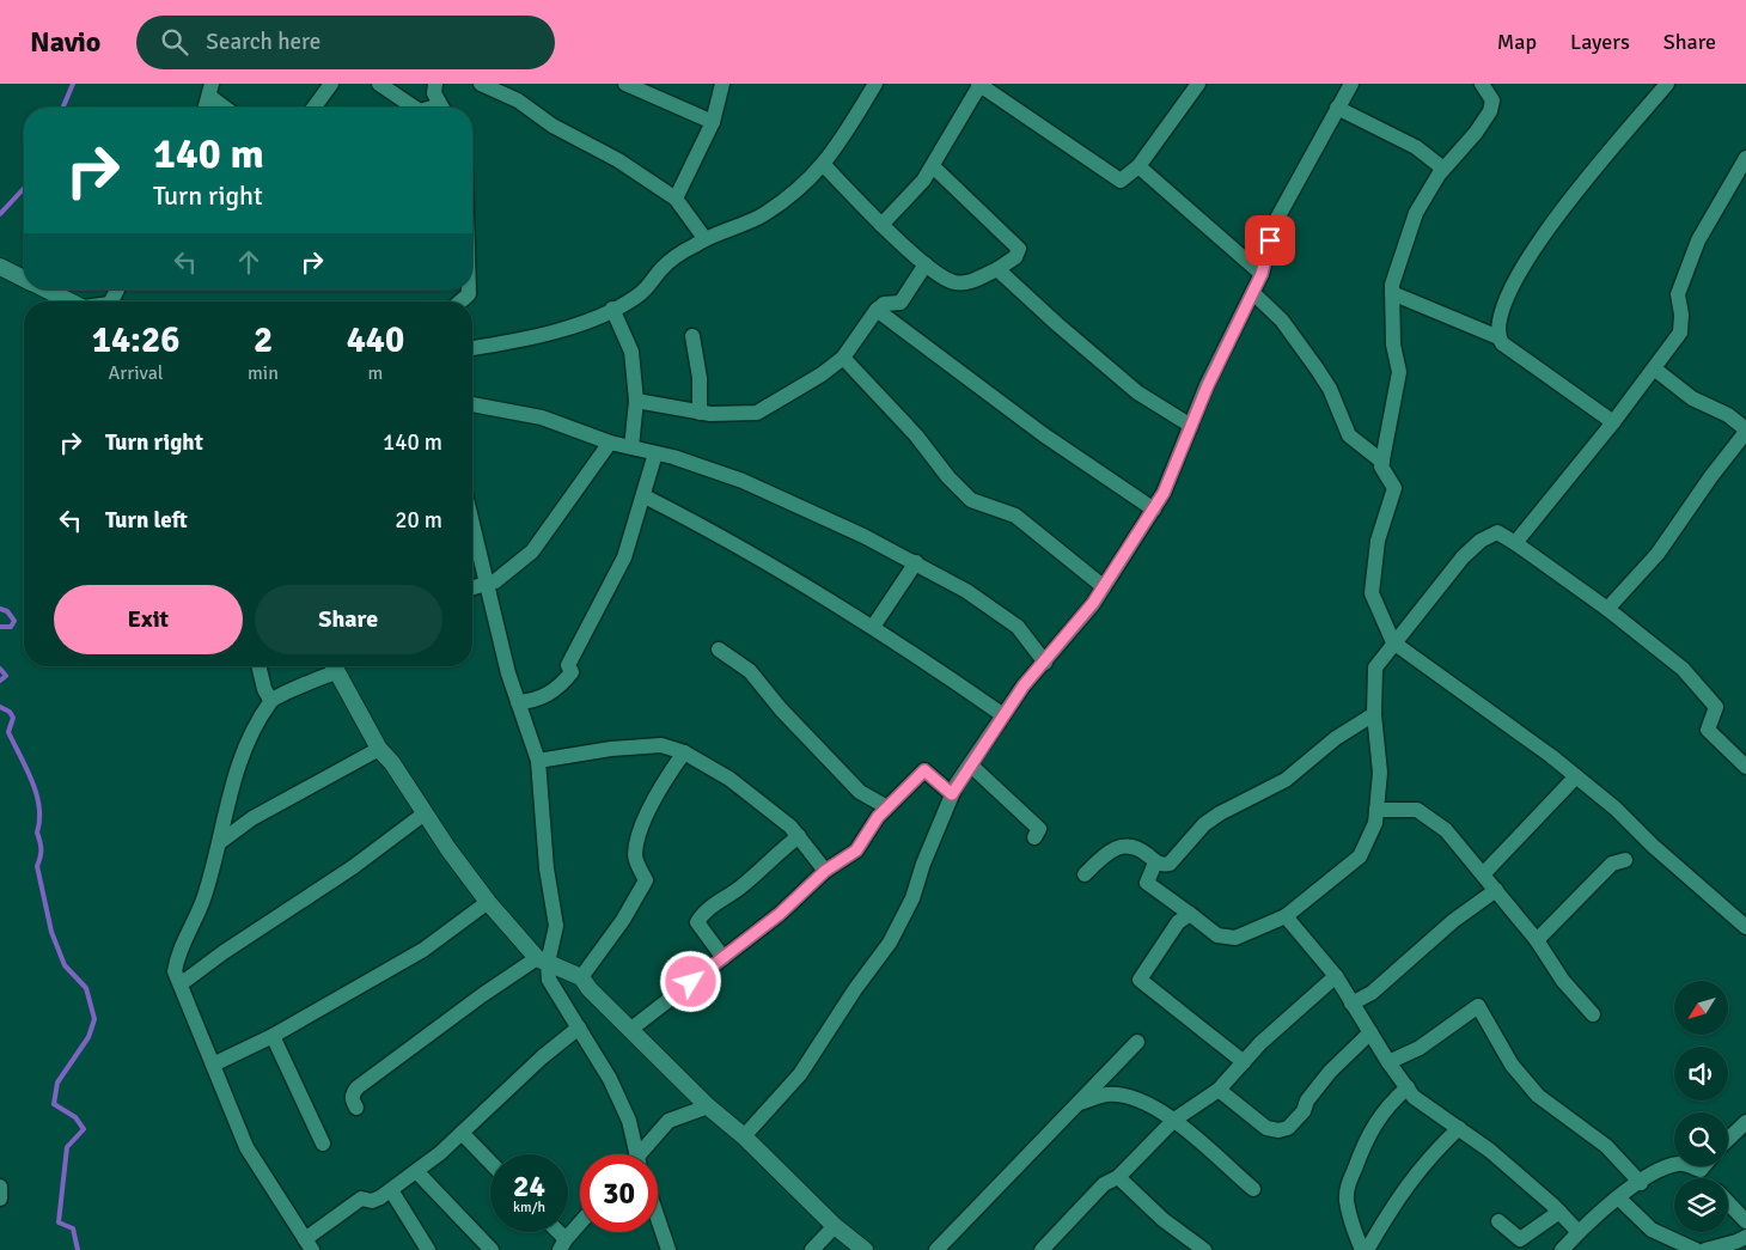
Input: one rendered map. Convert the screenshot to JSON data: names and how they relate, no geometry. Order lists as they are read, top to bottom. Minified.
{"north":"bottom left","page":{"header":"Navio","search":"Search here","nav":["Map","Layers","Share"],"turn":["140 m","Turn right"],"eta":["14:26","Arrival","2","min","440","m"],"list":[{"name":"Turn right","value":"140 m"},{"name":"Turn left","value":"20 m"}],"buttons":["Exit","Share"],"speed":"24 km/h","limit":"30"}}
